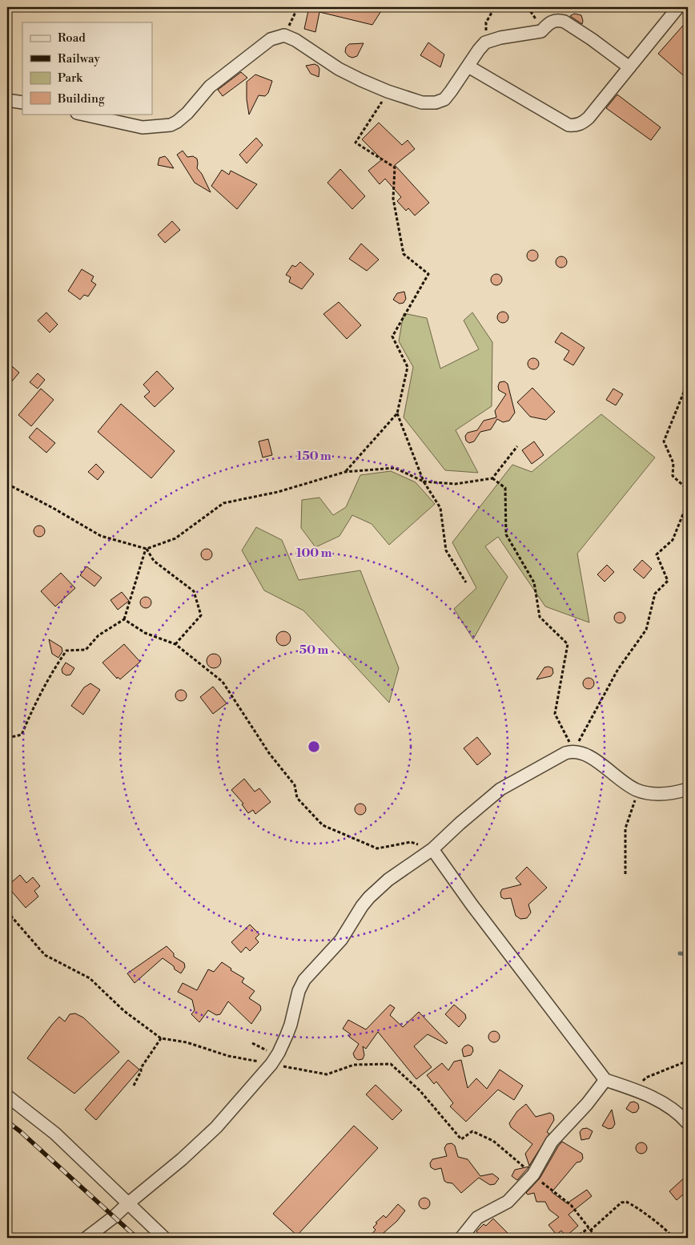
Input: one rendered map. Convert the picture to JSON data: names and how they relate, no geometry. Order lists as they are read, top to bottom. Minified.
{"legend":["Road","Railway","Park","Building"],"rings":["150 m","100 m","50 m"]}
